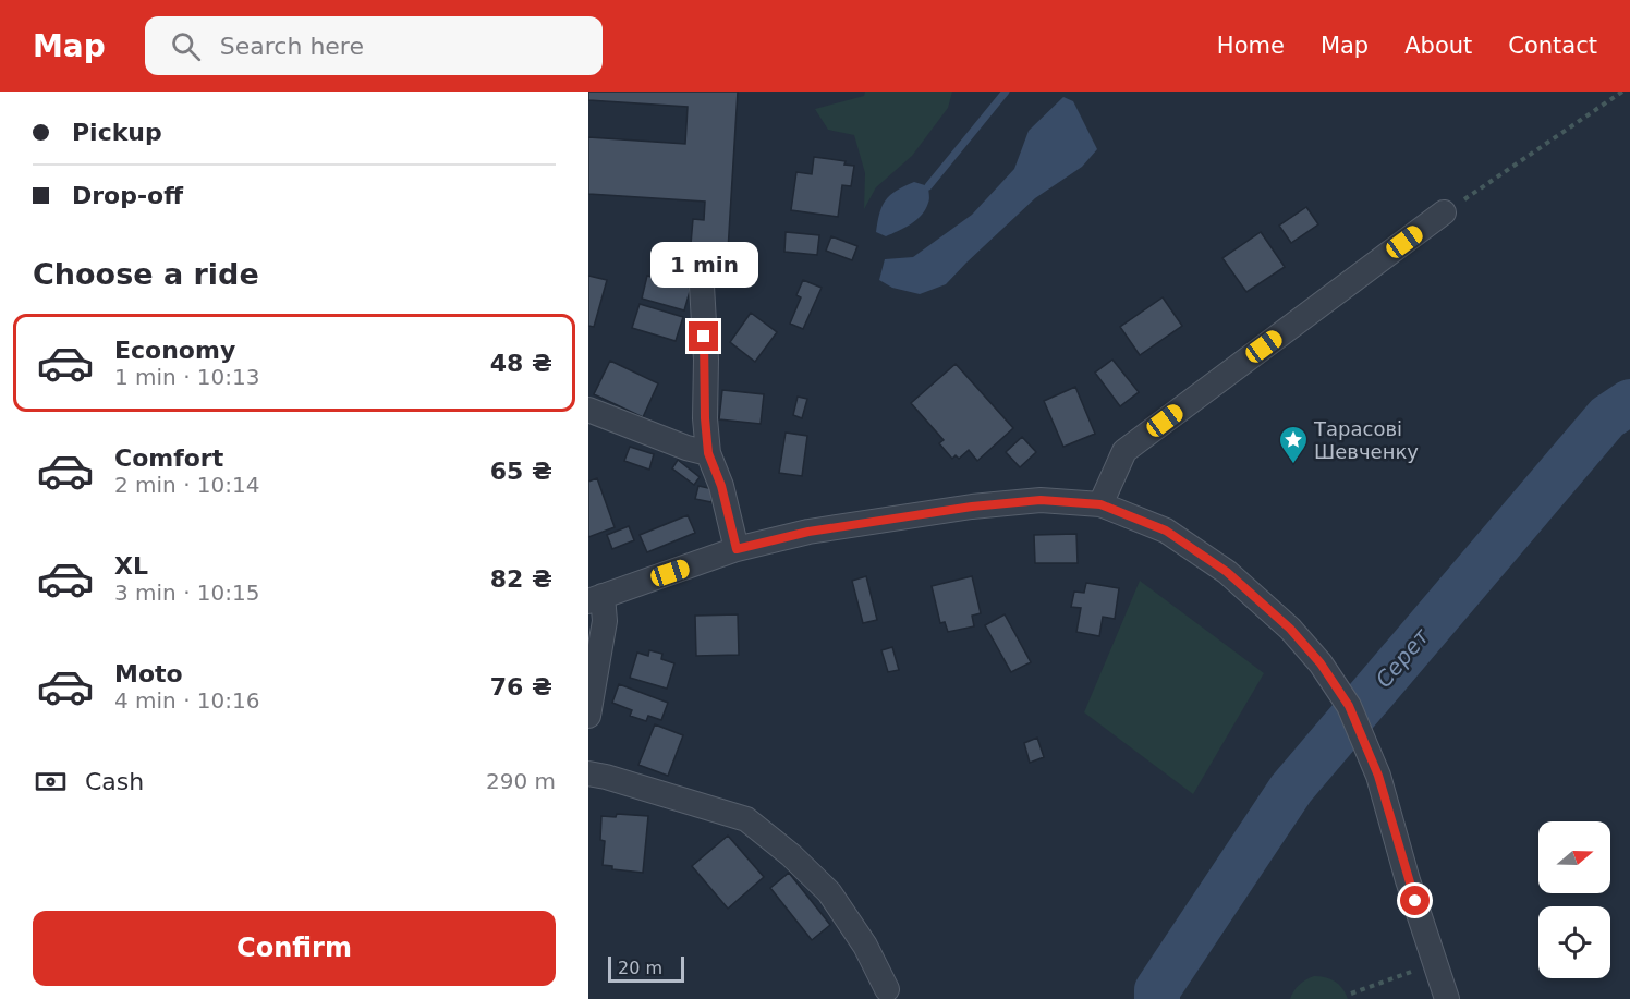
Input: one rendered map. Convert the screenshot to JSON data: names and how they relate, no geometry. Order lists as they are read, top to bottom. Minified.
{"water":["Серет"],"places":{"place":["Тарасові Шевченку"]},"scale_bar":"20 m","north":"right","page":{"header":"Map","search":"Search here","nav":["Home","Map","About","Contact"],"banner":["Pickup","Drop-off"],"heading":"Choose a ride","bubble":"1 min","list":[{"name":"Economy","note":"1 min · 10:13","value":"48 ₴"},{"name":"Comfort","note":"2 min · 10:14","value":"65 ₴"},{"name":"XL","note":"3 min · 10:15","value":"82 ₴"},{"name":"Moto","note":"4 min · 10:16","value":"76 ₴"}],"pay":["Cash","290 m"],"buttons":"Confirm","scale":"20 m"}}
